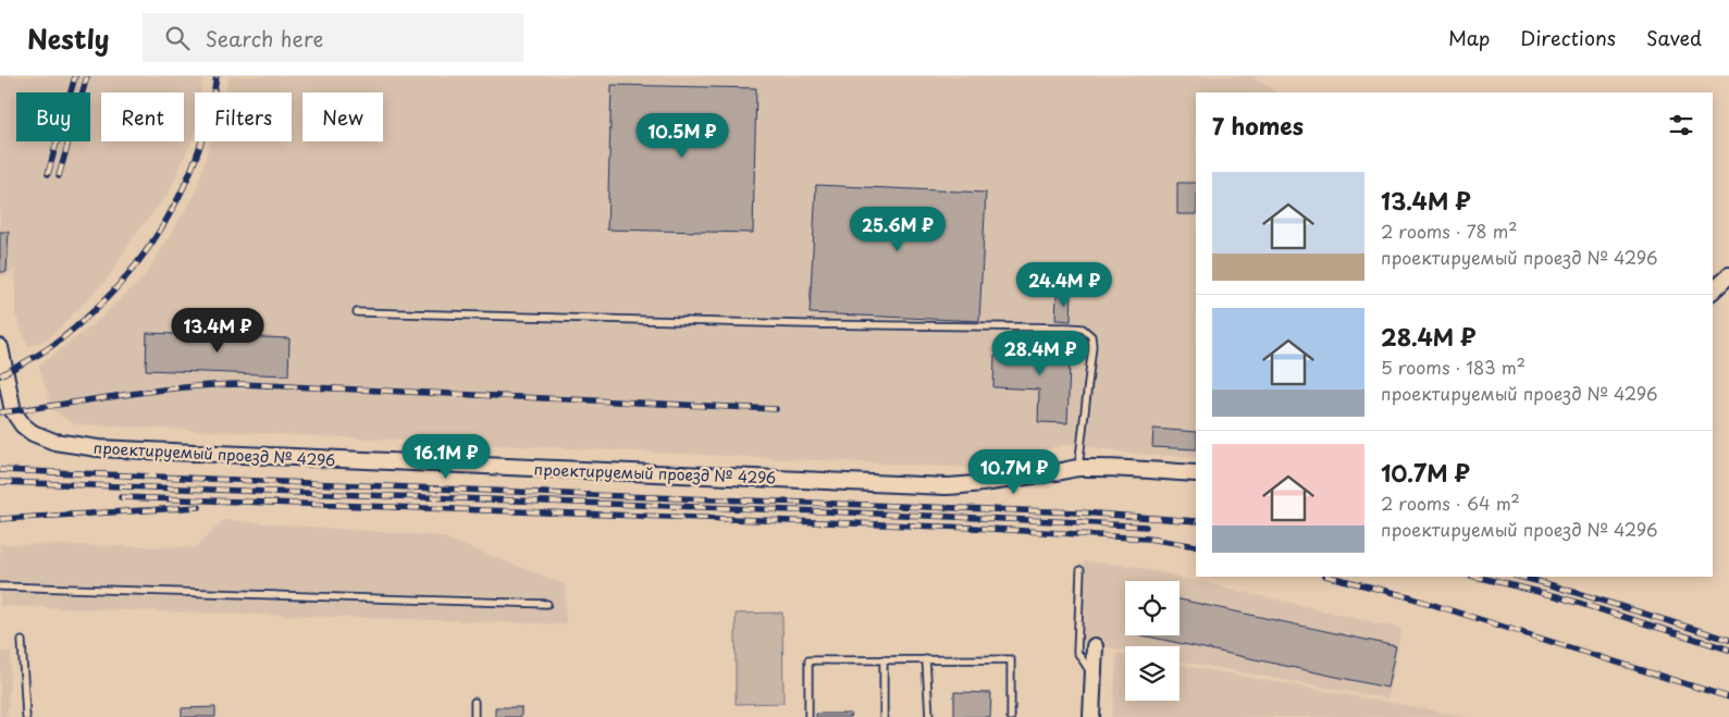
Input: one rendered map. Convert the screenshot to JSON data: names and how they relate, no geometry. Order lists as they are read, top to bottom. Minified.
{"streets":{"street":["проектируемый проезд № 4296"]},"page":{"header":"Nestly","search":"Search here","nav":["Map","Directions","Saved"],"chip":["Buy","Rent","Filters","New"],"heading":"7 homes","price":["10.5M ₽","25.6M ₽","24.4M ₽","13.4M ₽","28.4M ₽","16.1M ₽","10.7M ₽"],"list":[{"name":"13.4M ₽","note":"2 rooms · 78 m² · проектируемый проезд № 4296"},{"name":"28.4M ₽","note":"5 rooms · 183 m² · проектируемый проезд № 4296"},{"name":"10.7M ₽","note":"2 rooms · 64 m² · проектируемый проезд № 4296"}]}}
